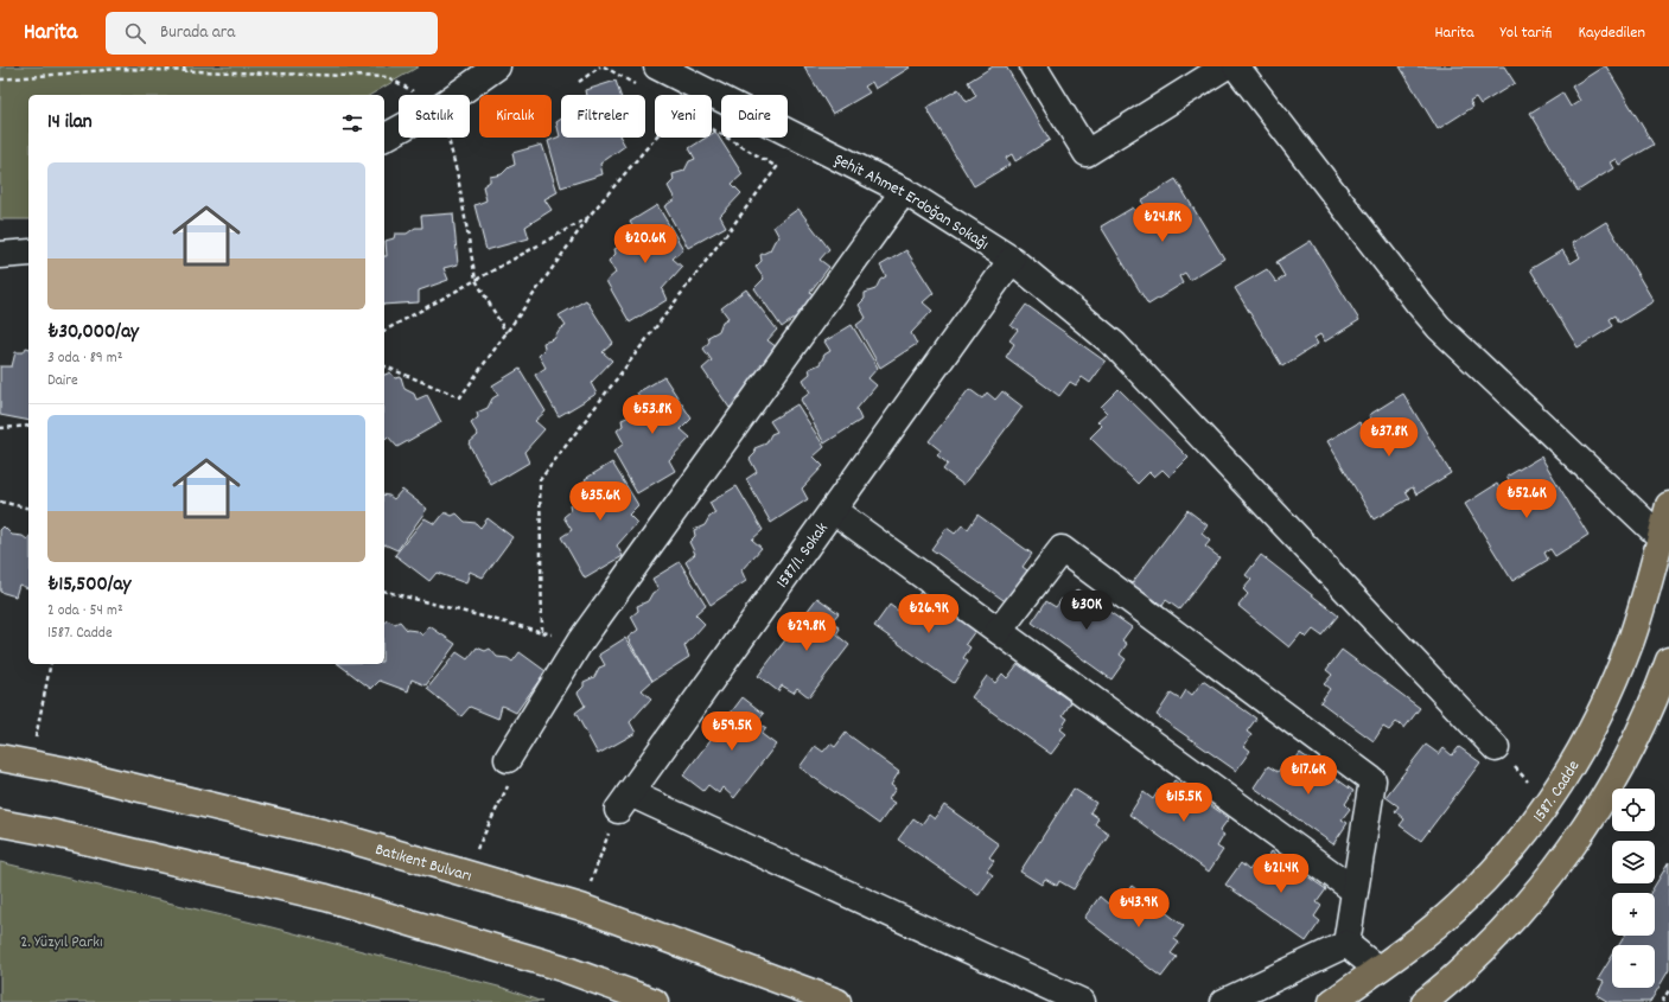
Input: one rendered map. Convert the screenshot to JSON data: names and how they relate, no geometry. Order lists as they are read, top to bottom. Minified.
{"streets":{"main road":["1587. Cadde","Batıkent Bulvarı"],"street":["Şehit Ahmet Erdoğan Sokağı","1587/1. Sokak"]},"crossings":[["Şehit Ahmet Erdoğan Sokağı","1587/1. Sokak"]],"parks":["2. Yüzyıl Parkı"],"page":{"header":"Harita","search":"Burada ara","nav":["Harita","Yol tarifi","Kaydedilen"],"chip":["Satılık","Kiralık","Filtreler","Yeni","Daire"],"heading":"14 ilan","list":[{"name":"₺30,000/ay","note":"3 oda · 89 m² · Daire"},{"name":"₺15,500/ay","note":"2 oda · 54 m² · 1587. Cadde"}],"price":["₺24.8K","₺20.6K","₺53.8K","₺37.8K","₺52.6K","₺35.6K","₺30K","₺26.9K","₺29.8K","₺59.5K","₺17.6K","₺15.5K","₺21.4K","₺43.9K"],"map_buttons":["+","−"]}}
